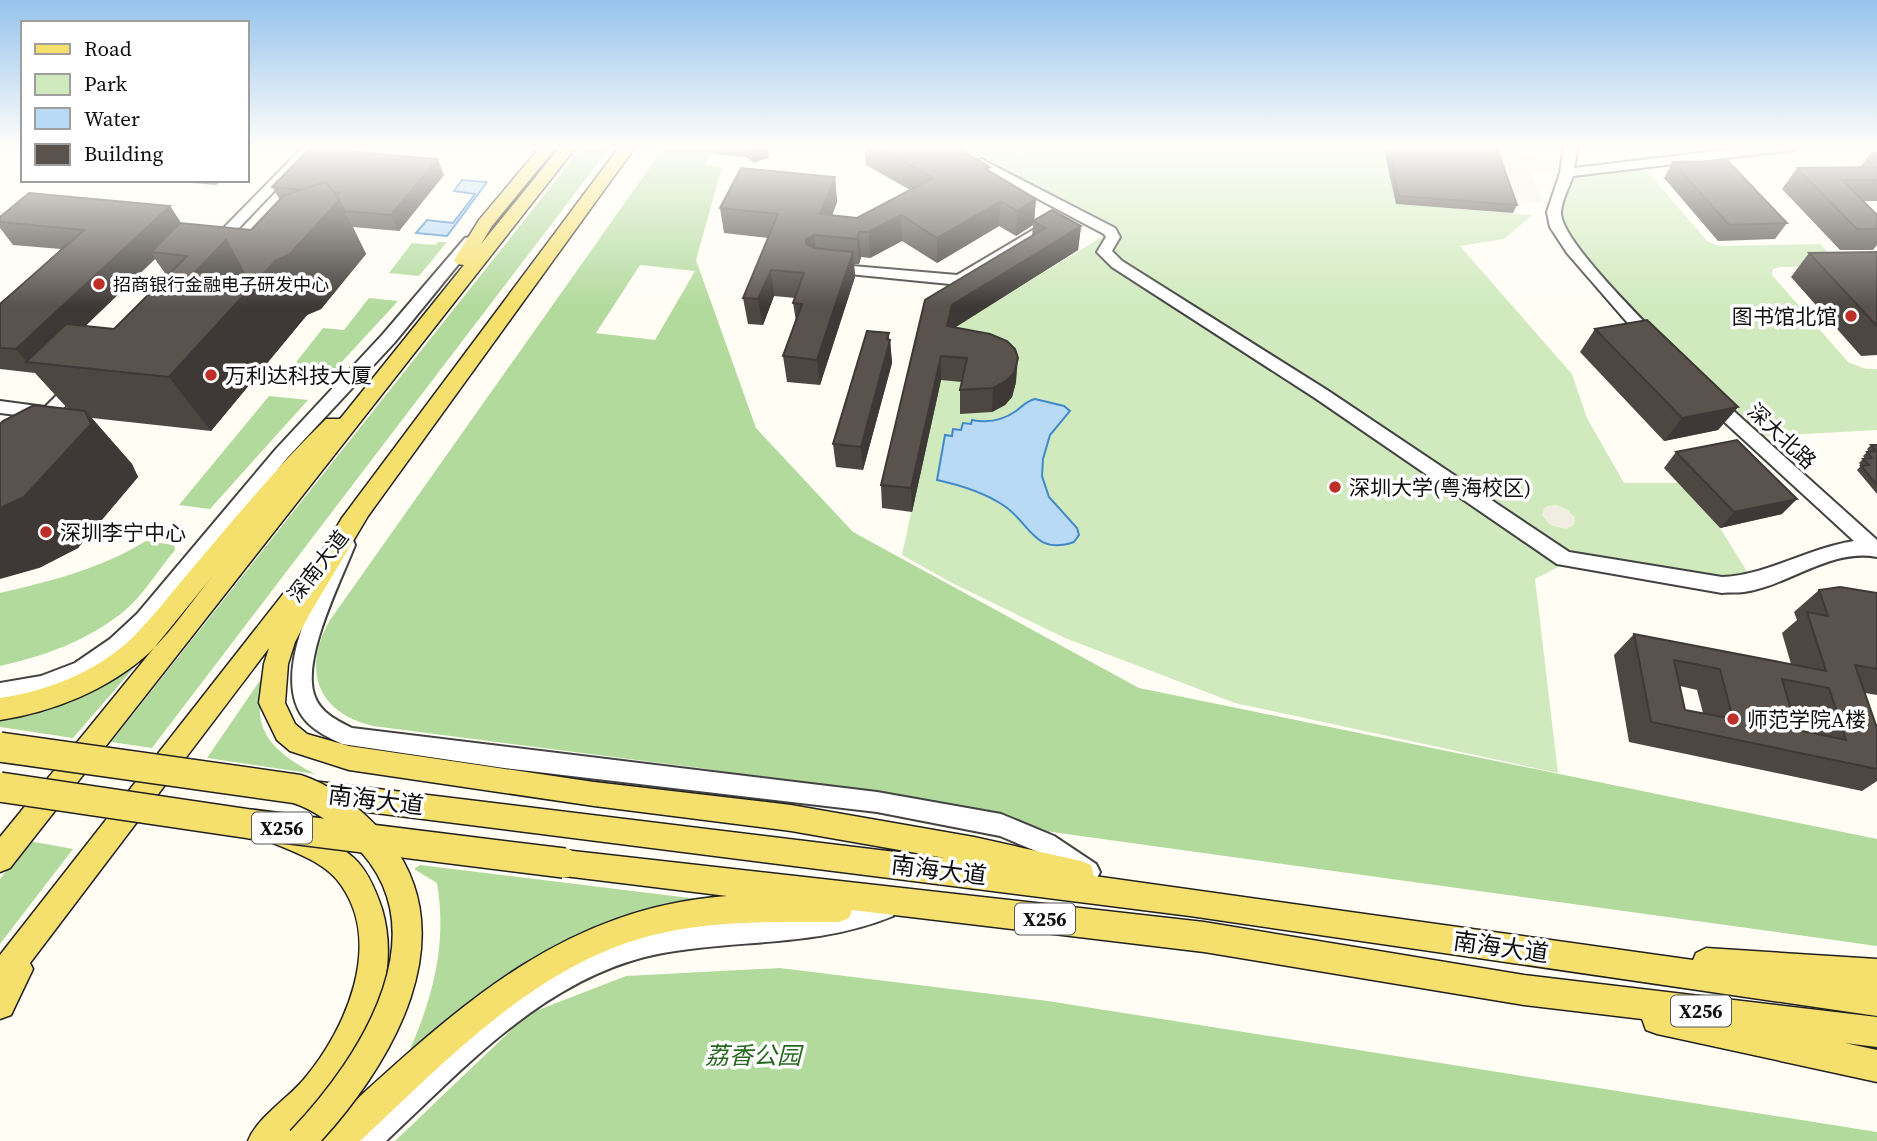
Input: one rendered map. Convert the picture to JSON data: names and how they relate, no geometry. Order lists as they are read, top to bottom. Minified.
{"streets":{"main road":["深南大道","南海大道","X256"],"street":["深大北路"]},"parks":["荔香公园"],"places":["招商银行金融电子研发中心","图书馆北馆","万利达科技大厦","深圳大学(粤海校区)","深圳李宁中心","师范学院A楼"],"legend":["Road","Park","Water","Building"]}
